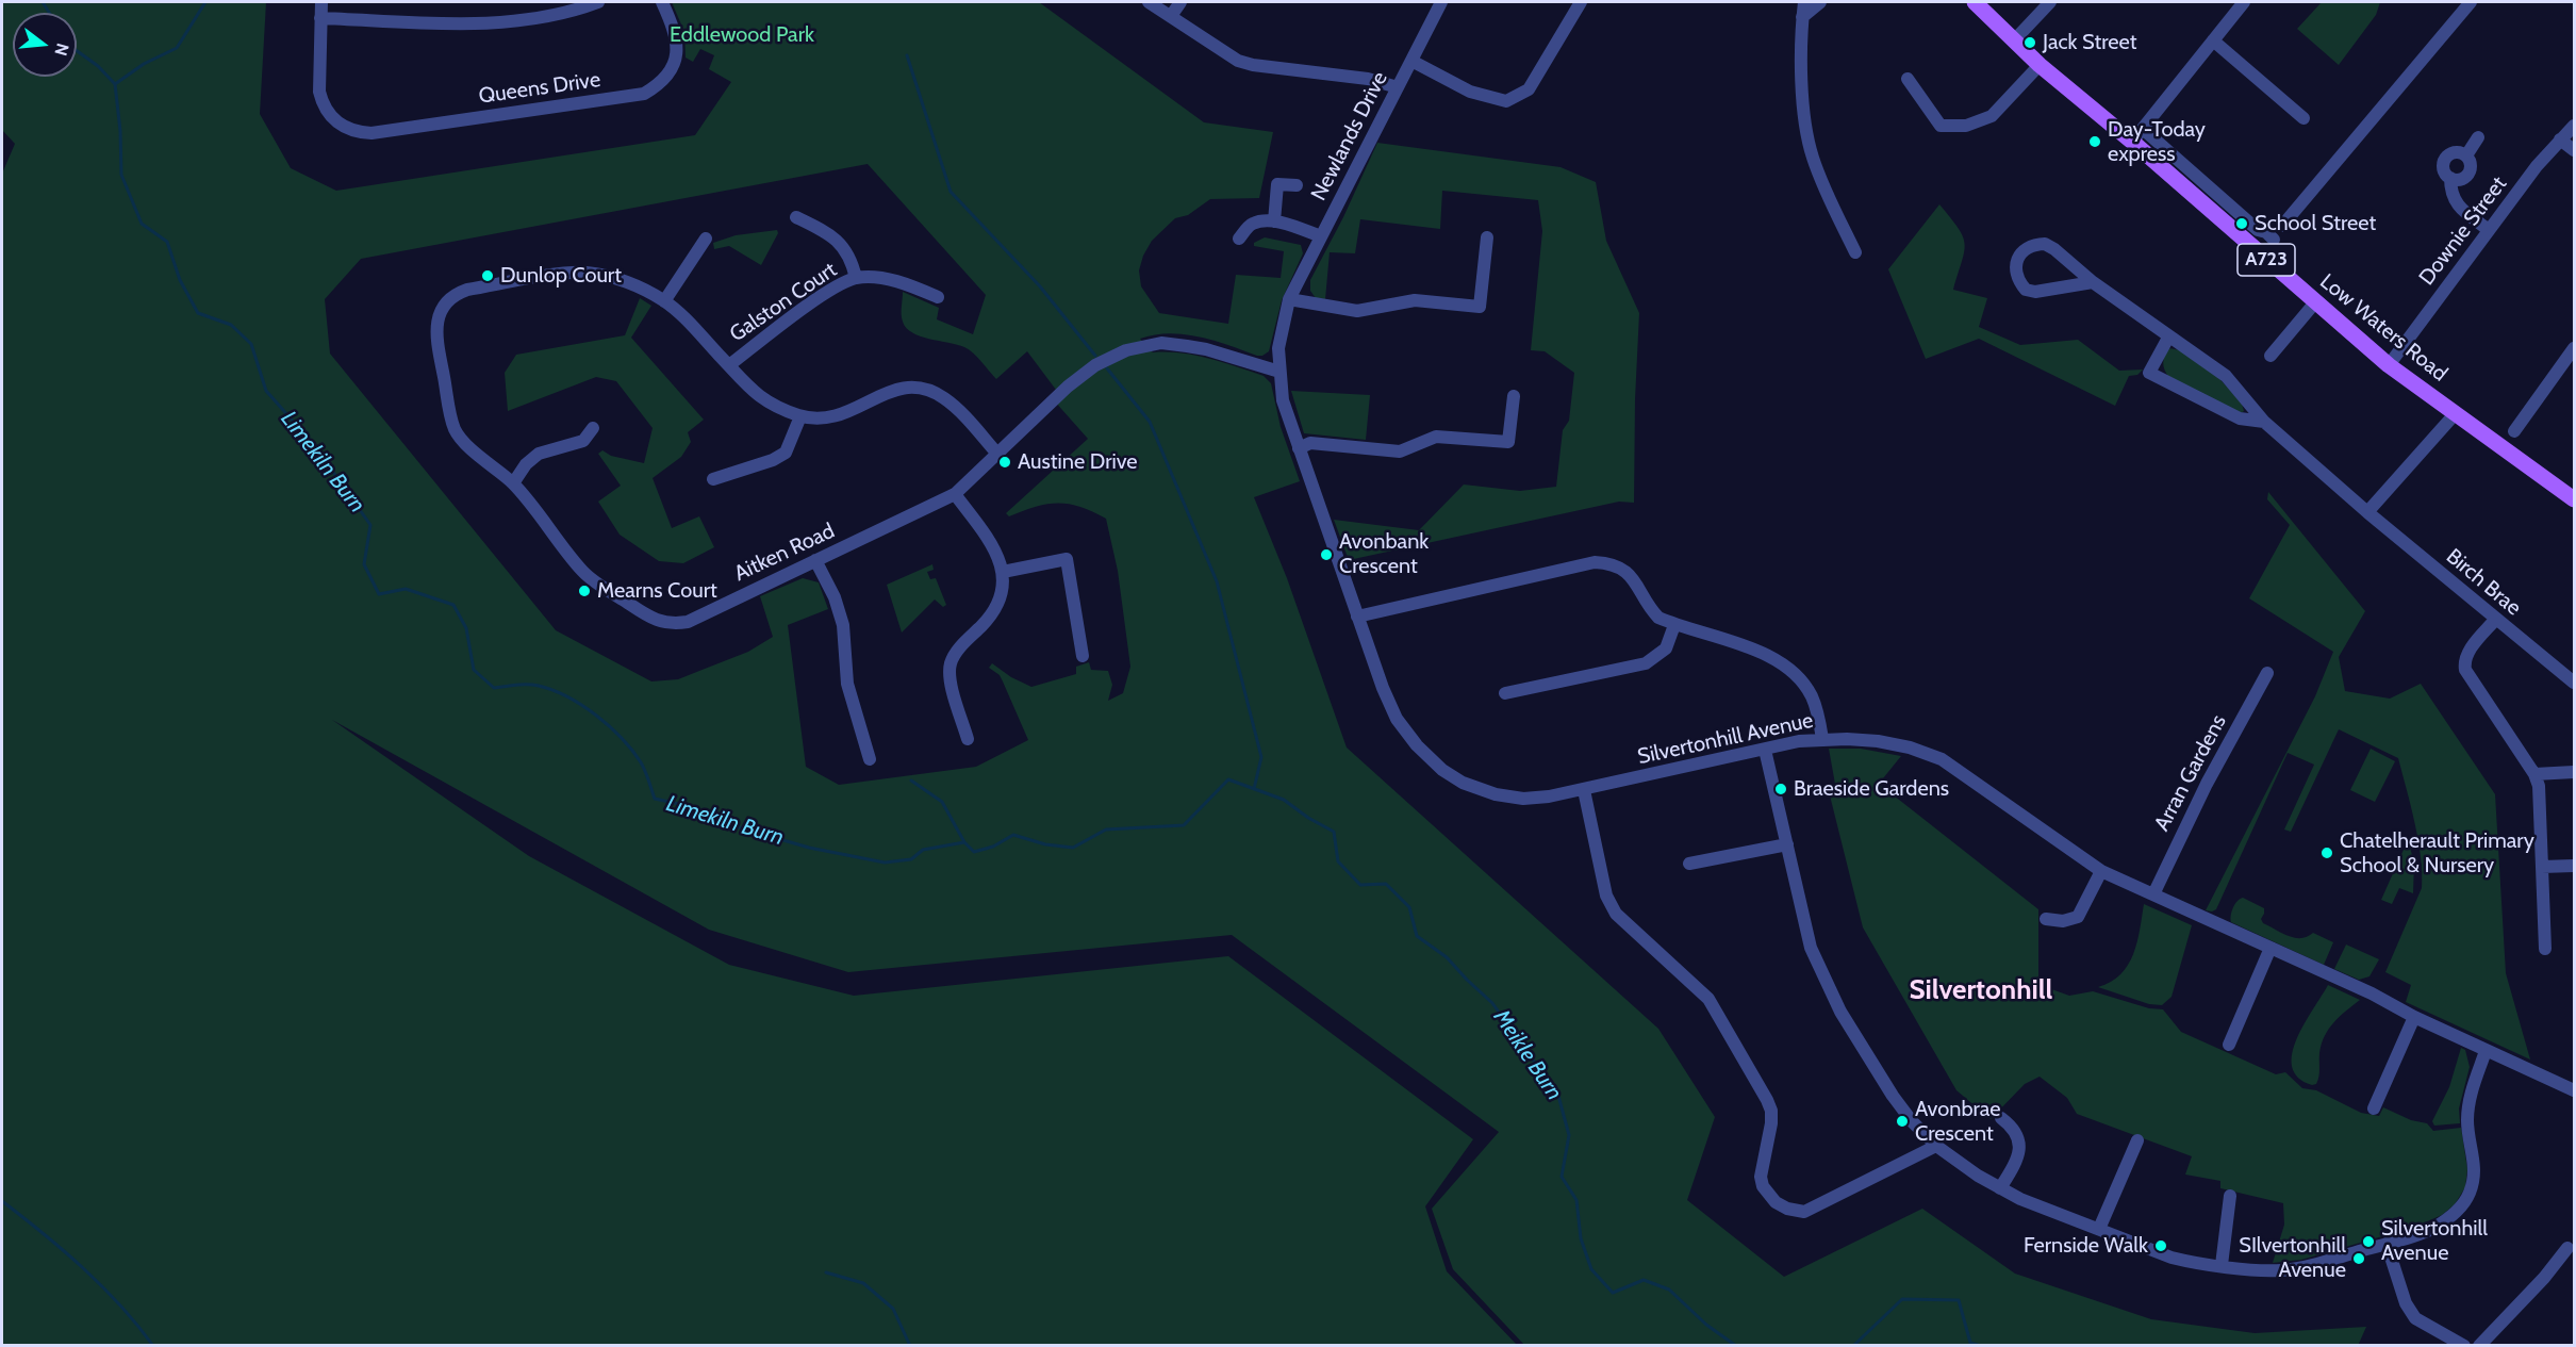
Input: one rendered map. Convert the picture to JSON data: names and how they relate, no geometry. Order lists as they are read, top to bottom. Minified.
{"streets":{"main road":["A723","Low Waters Road"],"street":["Queens Drive","Newlands Drive","Downie Street","Galston Court","Aitken Road","Birch Brae","Silvertonhill Avenue","Arran Gardens"]},"crossings":[["Newlands Drive","Silvertonhill Avenue"],["Downie Street","Low Waters Road"],["Galston Court","Aitken Road"],["Aitken Road","Silvertonhill Avenue"],["Silvertonhill Avenue","Arran Gardens"]],"districts":["Silvertonhill"],"water":["Limekiln Burn","Meikle Burn"],"parks":["Eddlewood Park"],"places":["Jack Street","Day-Today express","School Street","Dunlop Court","Austine Drive","Avonbank Crescent","Mearns Court","Braeside Gardens","Chatelherault Primary School & Nursery","Avonbrae Crescent","Silvertonhill Avenue","Fernside Walk","SIlvertonhill Avenue"],"north":"right"}
